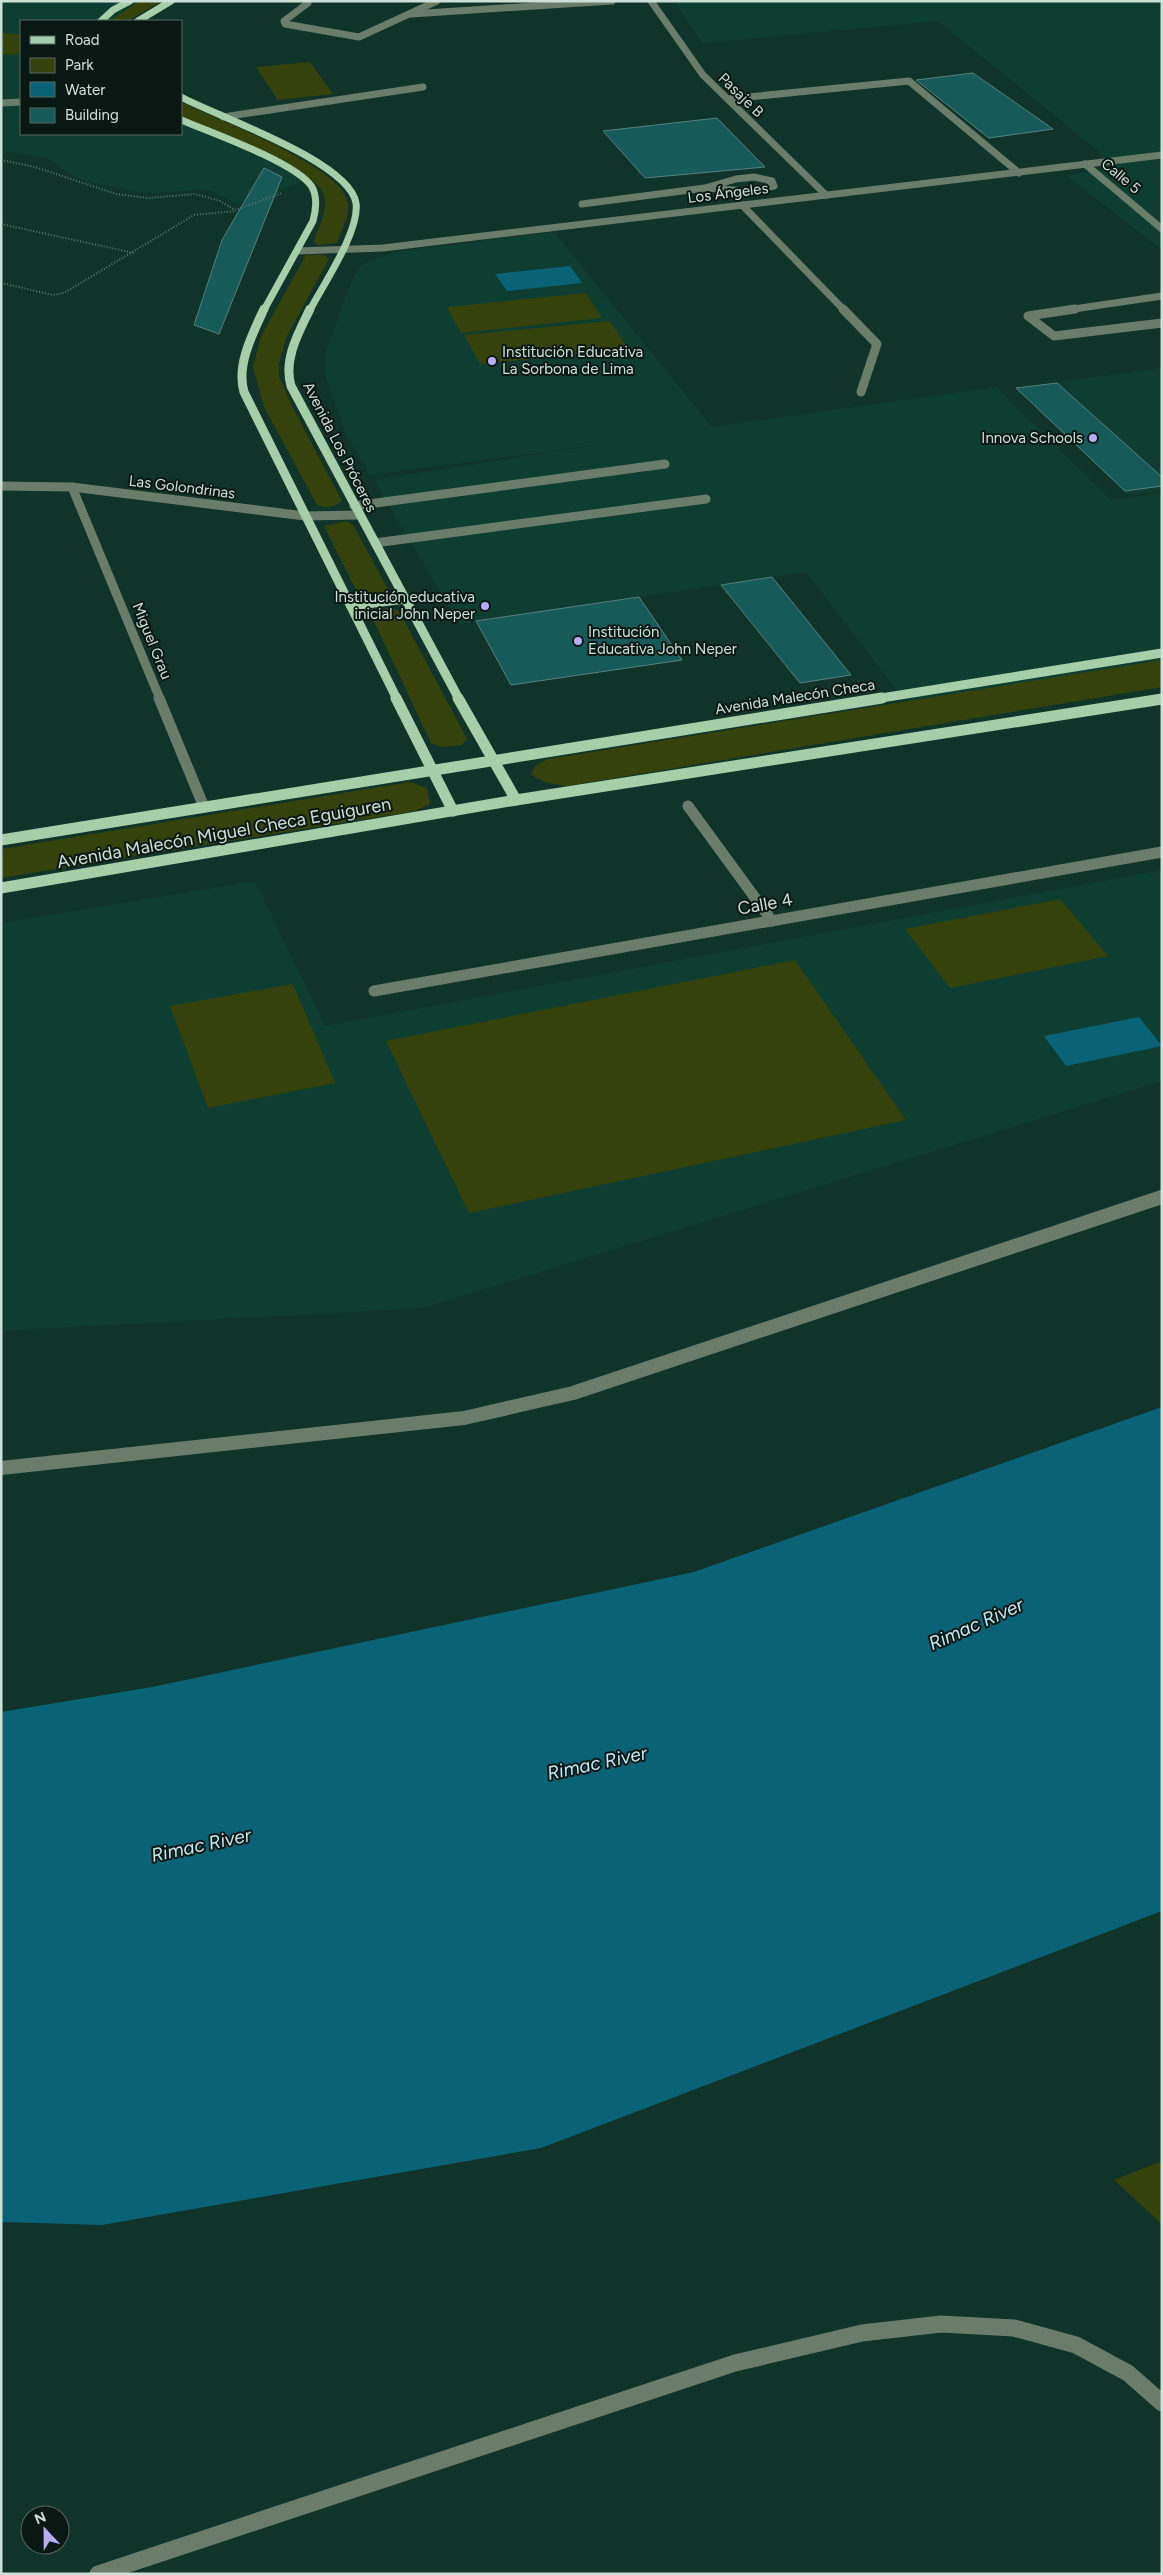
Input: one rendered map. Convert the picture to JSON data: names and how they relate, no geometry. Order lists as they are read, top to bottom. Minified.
{"streets":{"main road":["Avenida Los Próceres","Avenida Malecón Checa","Avenida Malecón Miguel Checa Eguiguren"],"street":["Pasaje B","Calle 5","Los Ángeles","Las Golondrinas","Miguel Grau","Calle 4"]},"crossings":[["Pasaje B","Los Ángeles"],["Calle 5","Los Ángeles"],["Los Ángeles","Avenida Los Próceres"],["Avenida Los Próceres","Las Golondrinas"],["Avenida Los Próceres","Avenida Malecón Checa"],["Las Golondrinas","Miguel Grau"],["Miguel Grau","Avenida Malecón Miguel Checa Eguiguren"],["Avenida Malecón Checa","Avenida Malecón Miguel Checa Eguiguren"]],"water":["Rimac River"],"places":["Institución Educativa La Sorbona de Lima","Innova Schools","Institución educativa inicial John Neper","Institución Educativa John Neper"],"legend":["Road","Park","Water","Building"],"north":"top"}
